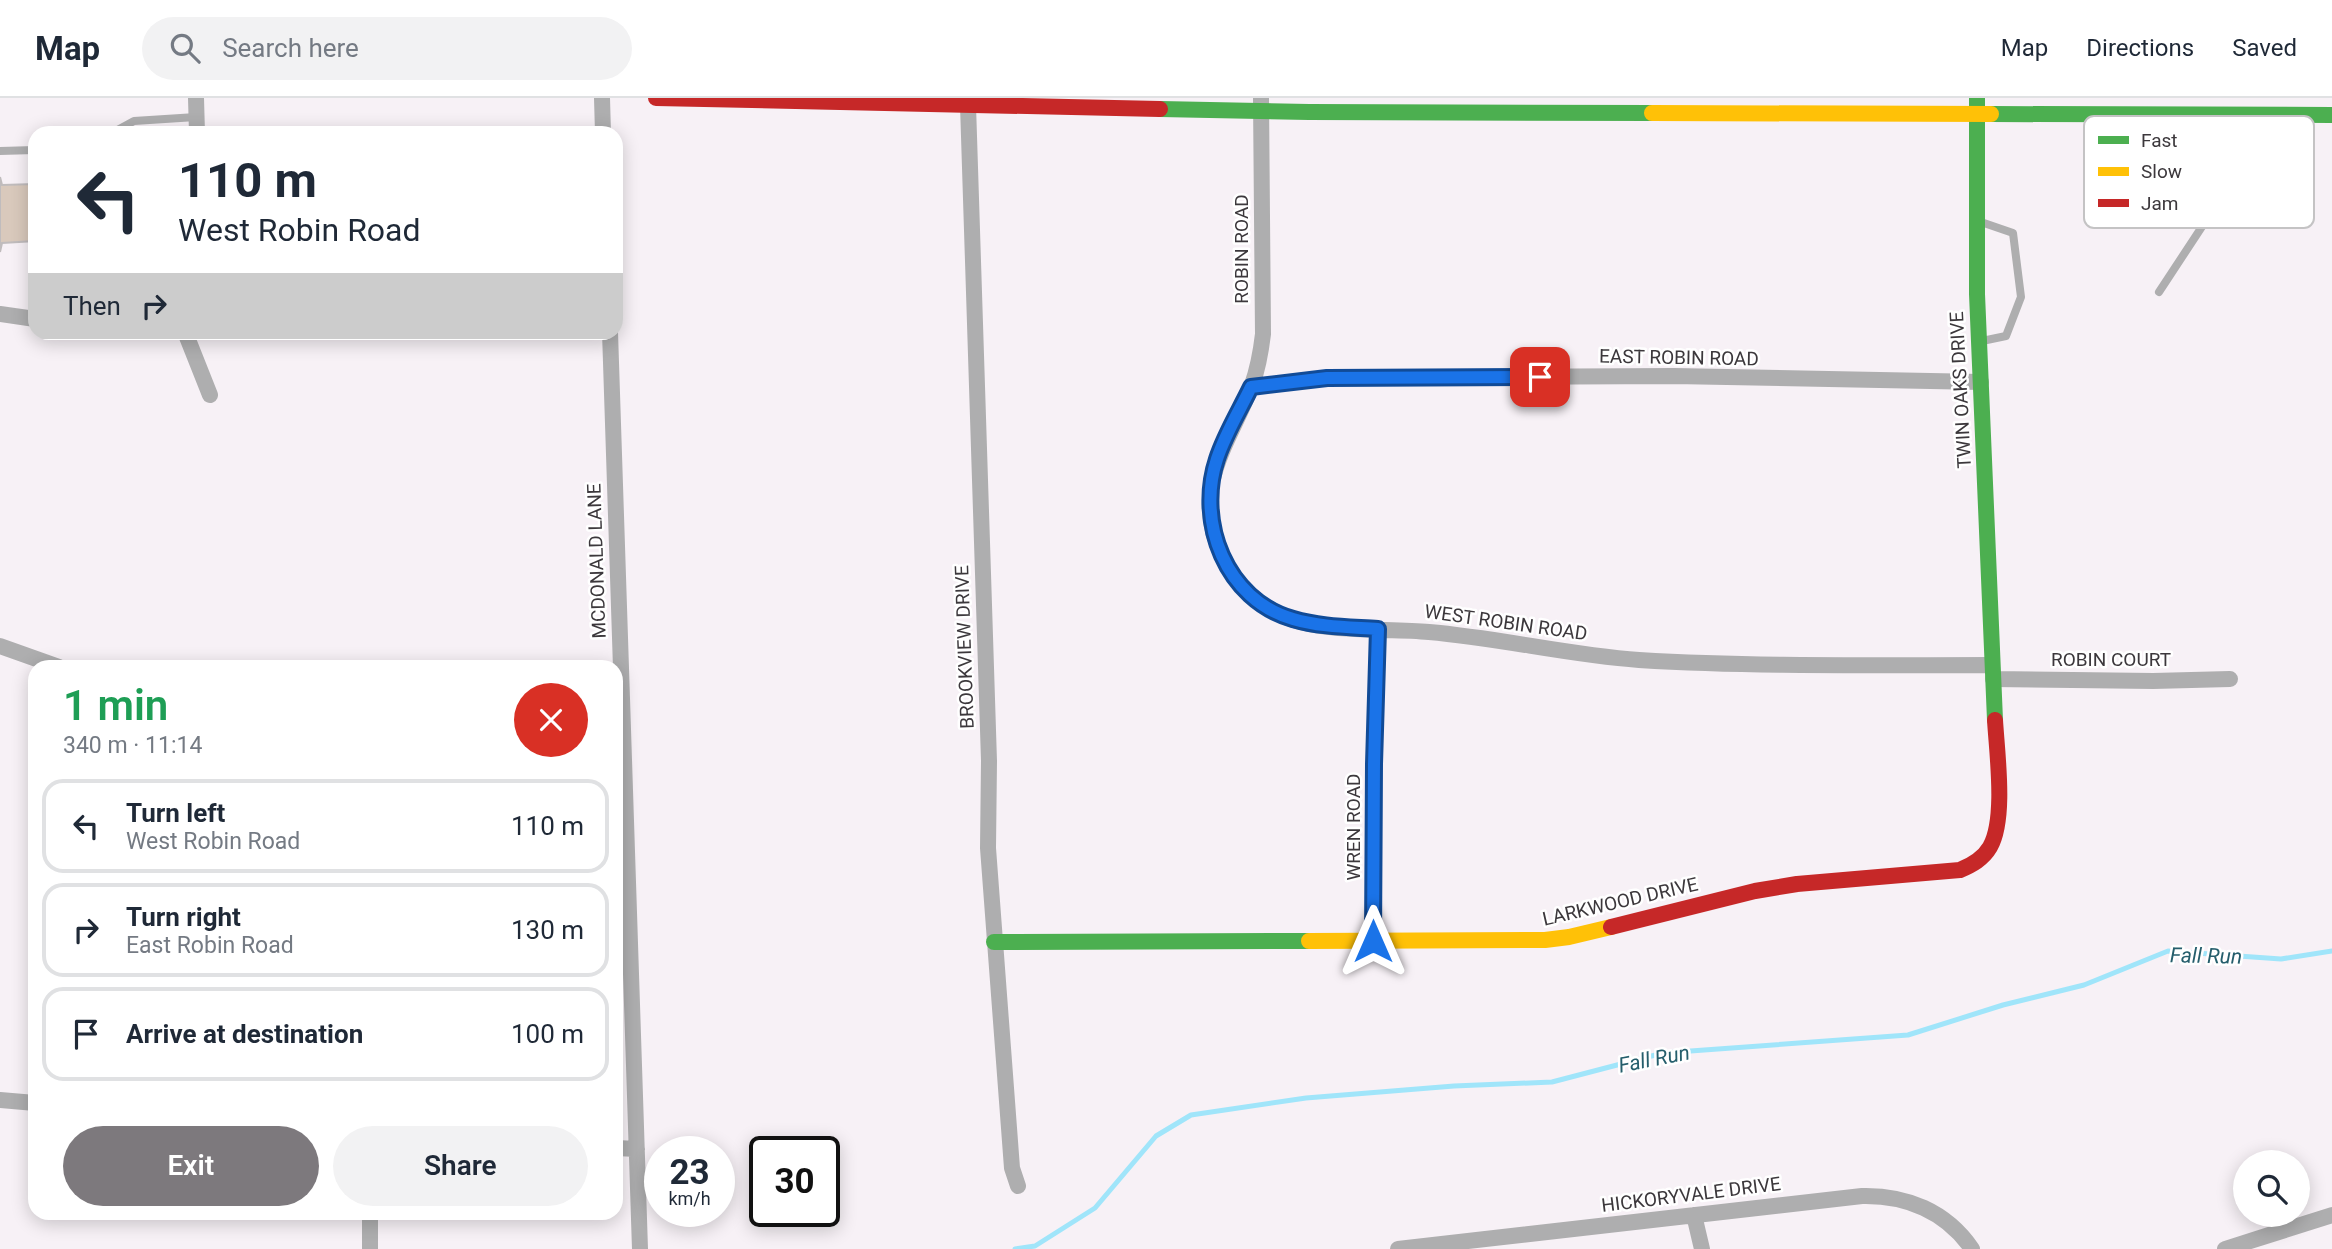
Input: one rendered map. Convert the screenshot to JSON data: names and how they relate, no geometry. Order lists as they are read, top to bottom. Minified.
{"streets":{"street":["ROBIN ROAD","EAST ROBIN ROAD","TWIN OAKS DRIVE","MCDONALD LANE","WEST ROBIN ROAD","BROOKVIEW DRIVE","ROBIN COURT","WREN ROAD","LARKWOOD DRIVE","HICKORYVALE DRIVE"]},"crossings":[["ROBIN ROAD","EAST ROBIN ROAD"],["ROBIN ROAD","WEST ROBIN ROAD"],["EAST ROBIN ROAD","TWIN OAKS DRIVE"],["EAST ROBIN ROAD","WEST ROBIN ROAD"],["TWIN OAKS DRIVE","WEST ROBIN ROAD"],["TWIN OAKS DRIVE","ROBIN COURT"],["TWIN OAKS DRIVE","LARKWOOD DRIVE"],["WEST ROBIN ROAD","ROBIN COURT"],["WEST ROBIN ROAD","WREN ROAD"],["WEST ROBIN ROAD","LARKWOOD DRIVE"],["BROOKVIEW DRIVE","LARKWOOD DRIVE"],["ROBIN COURT","LARKWOOD DRIVE"],["WREN ROAD","LARKWOOD DRIVE"]],"water":["Fall Run"],"legend":["Fast","Slow","Jam"],"page":{"header":"Map","search":"Search here","nav":["Map","Directions","Saved"],"turn":["110 m","West Robin Road"],"then":"Then","heading":["1 min","340 m · 11:14"],"list":[{"name":"Turn left","note":"West Robin Road","value":"110 m"},{"name":"Turn right","note":"East Robin Road","value":"130 m"},{"name":"Arrive at destination","value":"100 m"}],"buttons":["Exit","Share"],"speed":"23 km/h","limit":"30"}}
